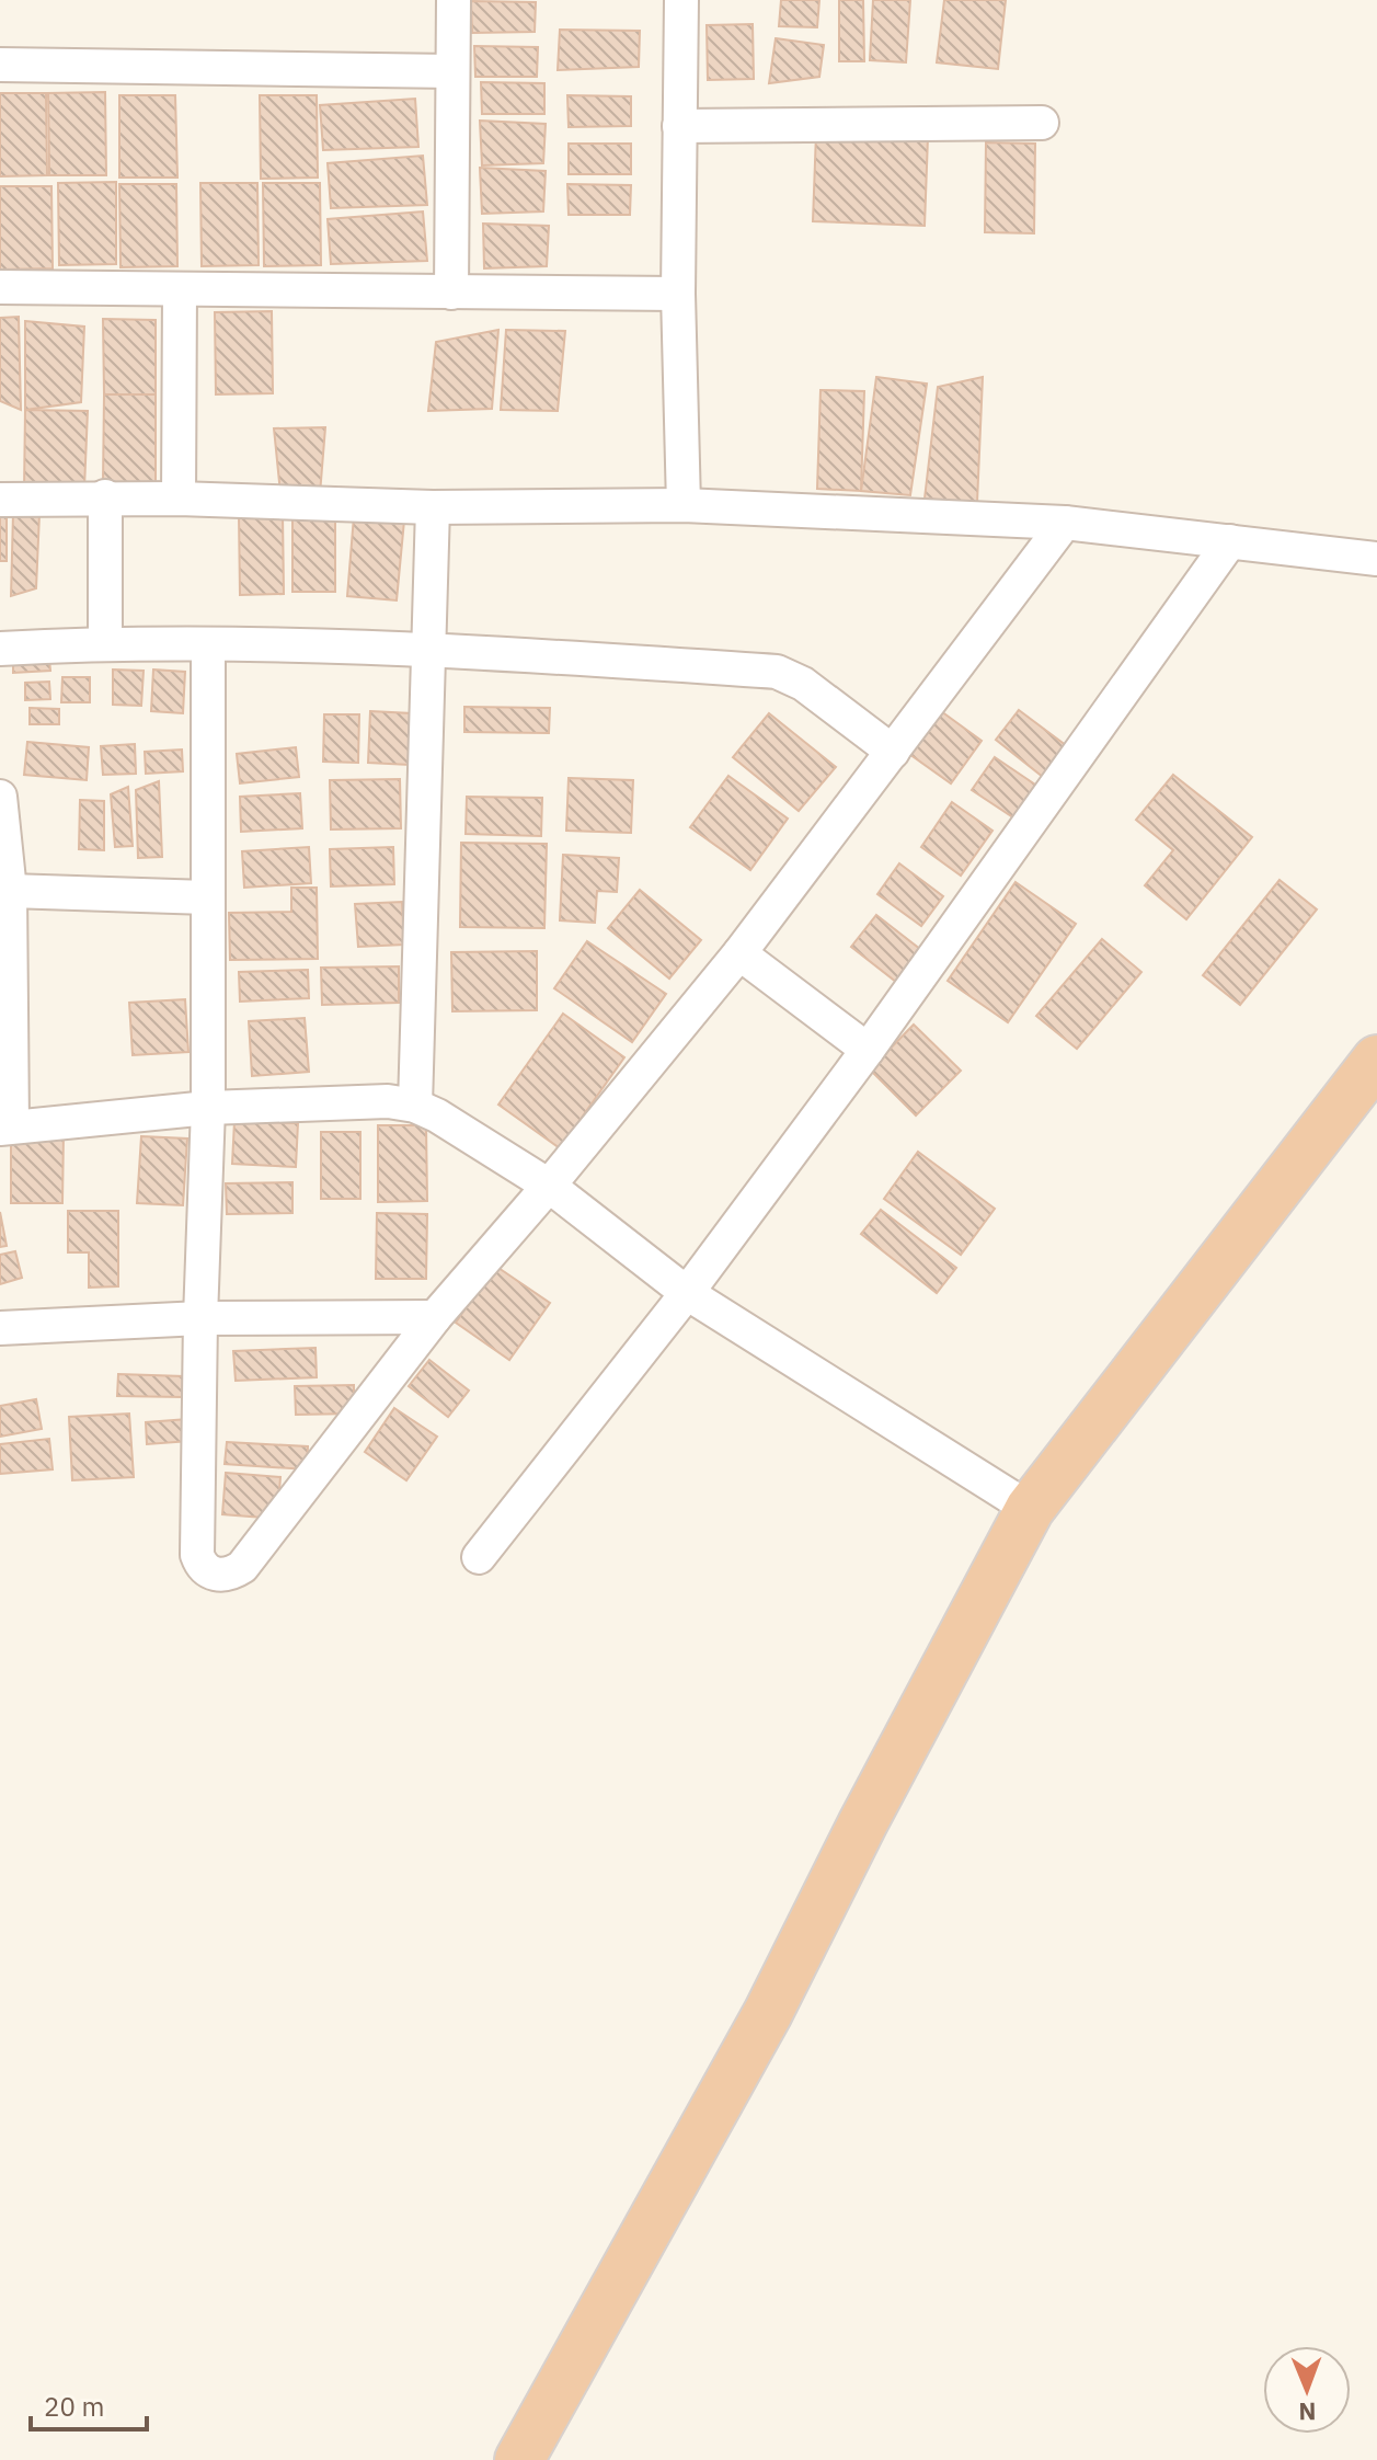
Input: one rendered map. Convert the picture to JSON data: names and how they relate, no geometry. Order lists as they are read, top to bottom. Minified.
{"scale_bar":"20 m","north":"bottom"}
